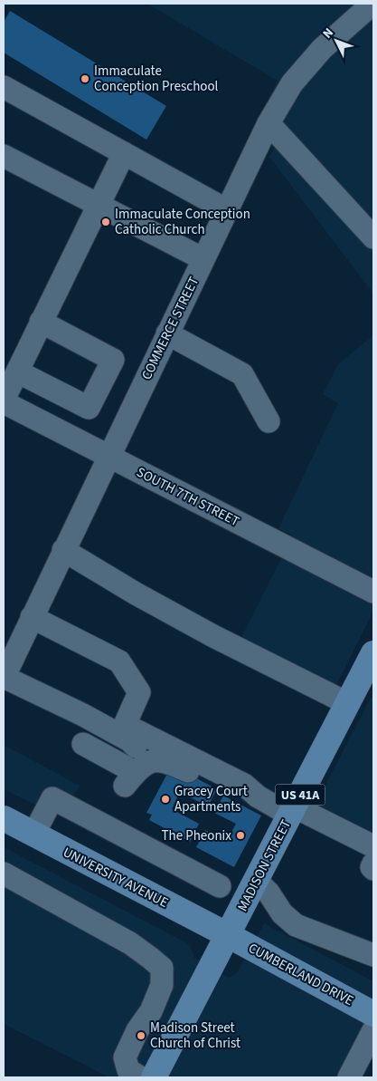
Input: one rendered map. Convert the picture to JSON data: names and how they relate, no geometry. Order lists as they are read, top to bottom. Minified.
{"streets":{"main road":["US 41A","MADISON STREET","UNIVERSITY AVENUE","CUMBERLAND DRIVE"],"street":["COMMERCE STREET","SOUTH 7TH STREET"]},"crossings":[["COMMERCE STREET","SOUTH 7TH STREET"],["MADISON STREET","UNIVERSITY AVENUE"],["MADISON STREET","CUMBERLAND DRIVE"],["UNIVERSITY AVENUE","CUMBERLAND DRIVE"]],"places":["Immaculate Conception Preschool","Immaculate Conception Catholic Church","Gracey Court Apartments","The Pheonix","Madison Street Church of Christ"],"north":"top left"}
